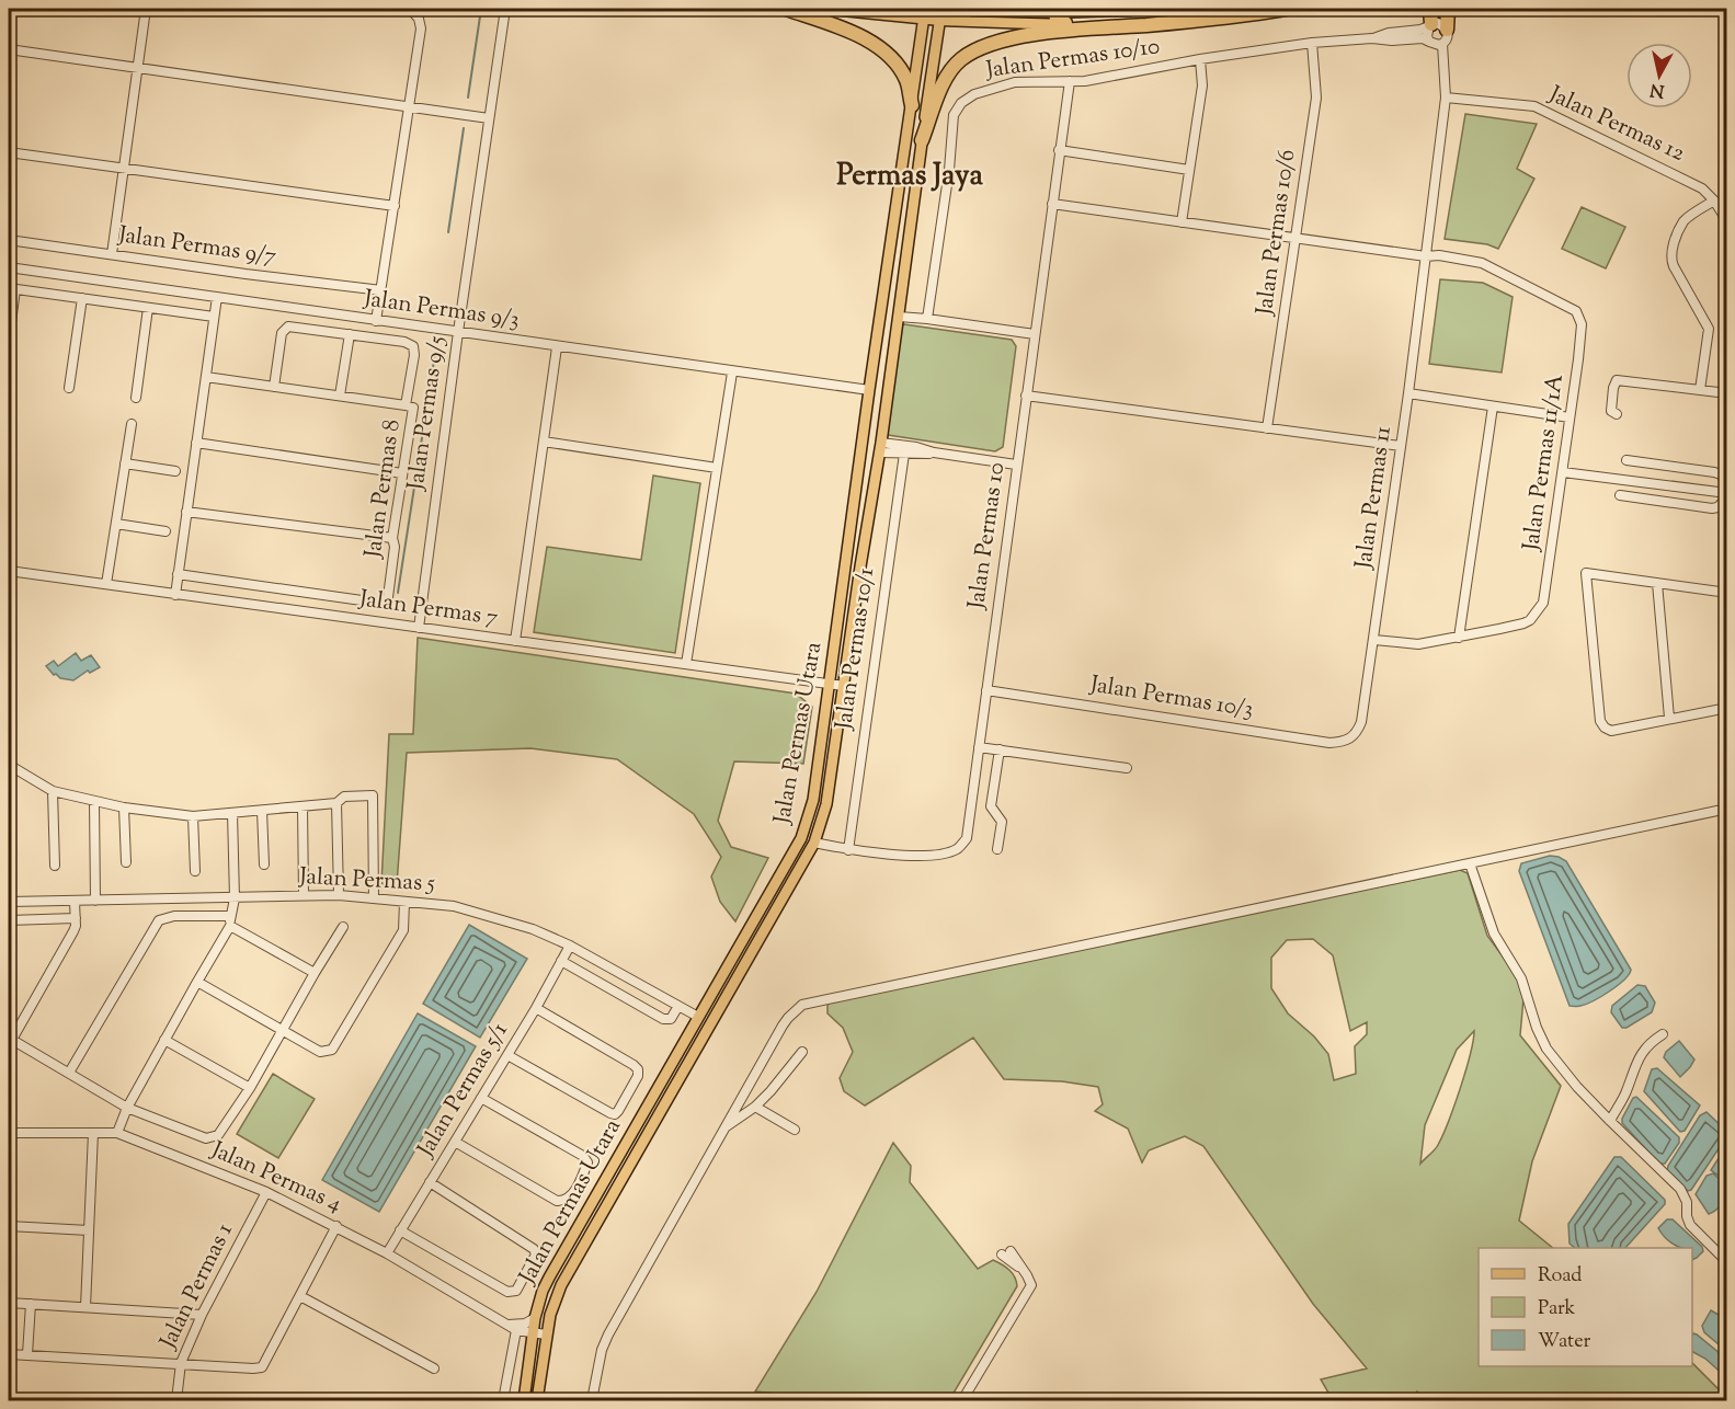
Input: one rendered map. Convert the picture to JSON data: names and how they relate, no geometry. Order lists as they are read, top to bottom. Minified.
{"streets":{"main road":["Jalan Permas Utara"],"street":["Jalan Permas 10/10","Jalan Permas 12","Jalan Permas 10/6","Jalan Permas 9/7","Jalan Permas 9/3","Jalan Permas 9/5","Jalan Permas 11/1A","Jalan Permas 8","Jalan Permas 11","Jalan Permas 10","Jalan Permas 7","Jalan Permas 10/1","Jalan Permas 10/3","Jalan Permas 5","Jalan Permas 5/1","Jalan Permas 4","Jalan Permas 1"]},"crossings":[["Jalan Permas 10/10","Jalan Permas 10/6"],["Jalan Permas 10/10","Jalan Permas 10"],["Jalan Permas 12","Jalan Permas 11"],["Jalan Permas 10/6","Jalan Permas 11/1A"],["Jalan Permas 9/3","Jalan Permas 9/5"],["Jalan Permas 9/3","Jalan Permas Utara"],["Jalan Permas 9/5","Jalan Permas 7"],["Jalan Permas 11/1A","Jalan Permas 11"],["Jalan Permas 11/1A","Jalan Permas 10"],["Jalan Permas 11","Jalan Permas 10/3"],["Jalan Permas 10","Jalan Permas 10/1"],["Jalan Permas 10","Jalan Permas 10/3"],["Jalan Permas 10","Jalan Permas Utara"],["Jalan Permas 7","Jalan Permas Utara"],["Jalan Permas Utara","Jalan Permas 5"],["Jalan Permas Utara","Jalan Permas 4"],["Jalan Permas 5","Jalan Permas 5/1"],["Jalan Permas 5/1","Jalan Permas 4"],["Jalan Permas 4","Jalan Permas 1"]],"districts":["Permas Jaya"],"legend":["Road","Park","Water"],"north":"bottom"}
